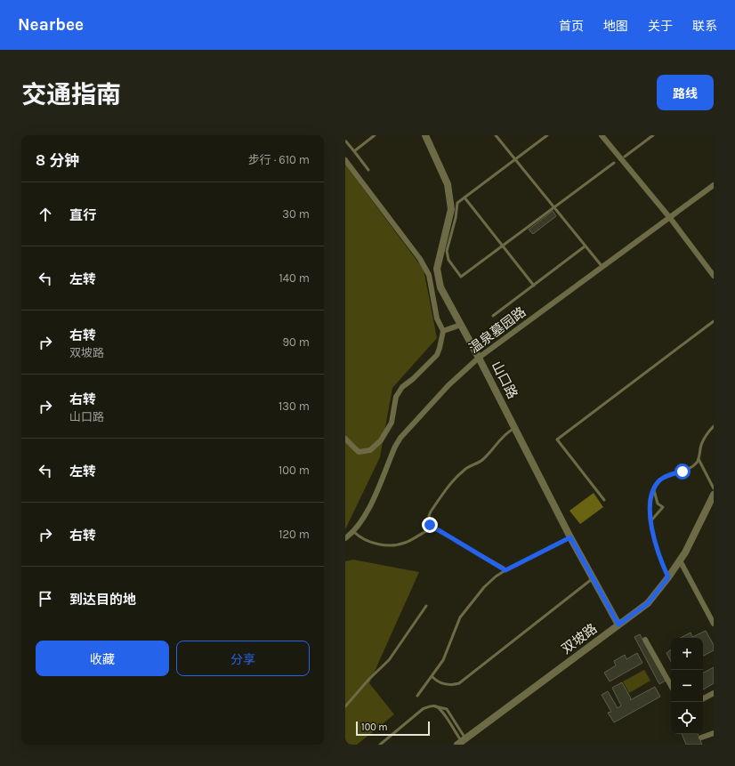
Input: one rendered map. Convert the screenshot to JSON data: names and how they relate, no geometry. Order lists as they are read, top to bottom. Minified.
{"streets":{"street":["温泉墓园路","山口路","双坡路"]},"crossings":[["温泉墓园路","山口路"],["山口路","双坡路"]],"scale_bar":"100 m","page":{"header":"Nearbee","nav":["首页","地图","关于","联系"],"title":"交通指南","buttons":["路线",["收藏","分享"]],"heading":["8 分钟","步行 · 610 m"],"list":[["直行","30 m"],["左转","140 m"],["右转","双坡路","90 m"],["右转","山口路","130 m"],["左转","100 m"],["右转","120 m"],"到达目的地"],"map_buttons":["+","−"],"scale":"100 m"}}
